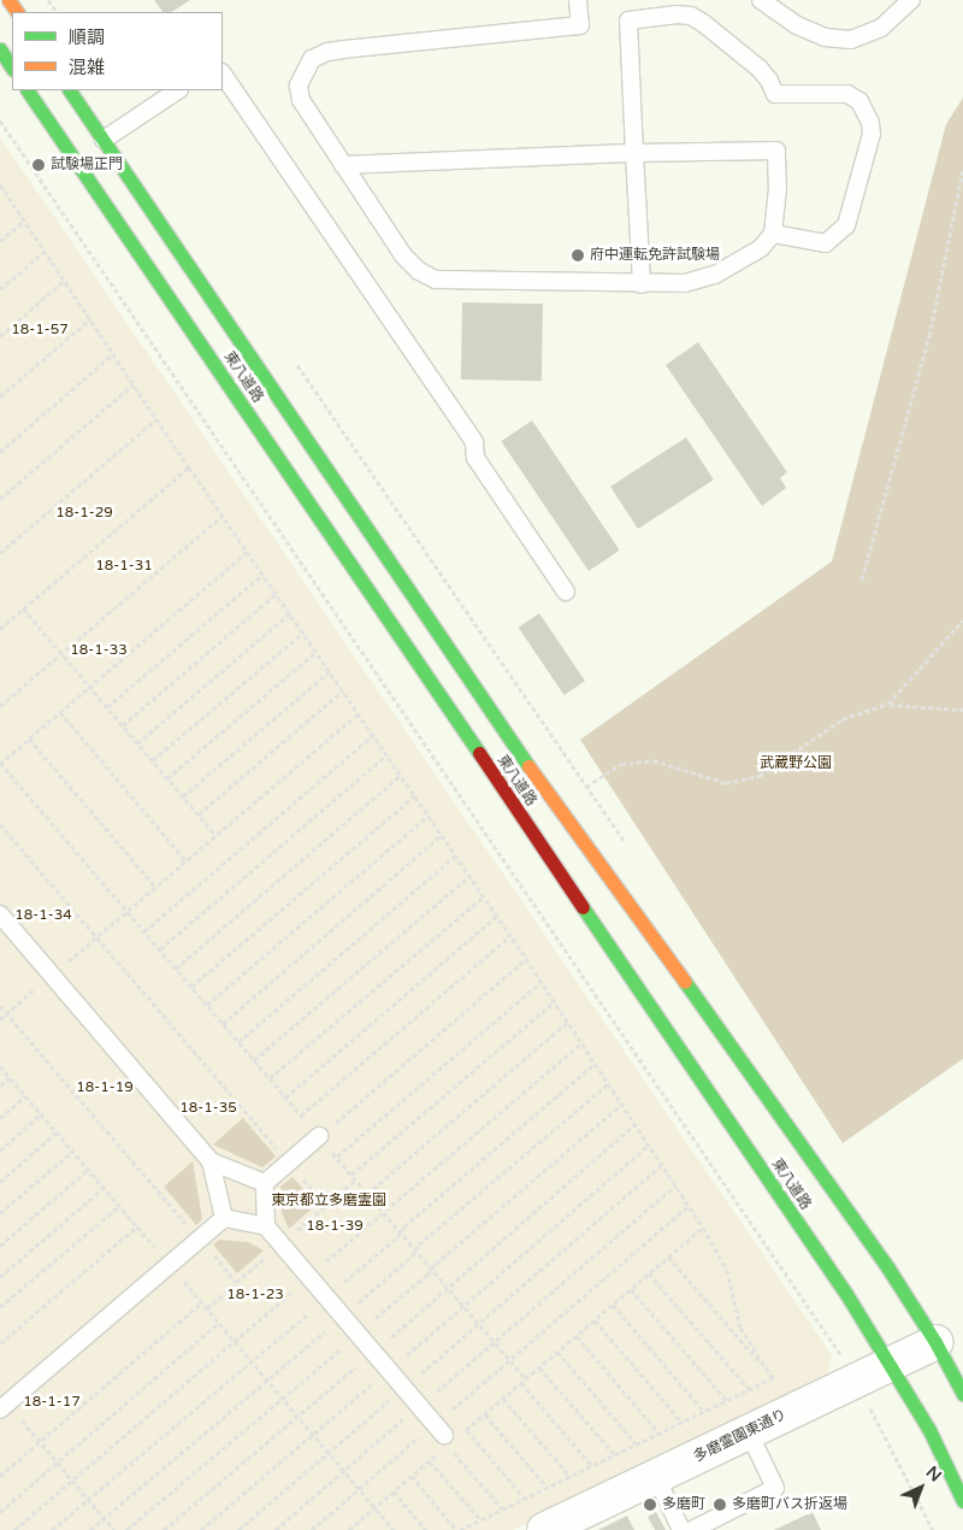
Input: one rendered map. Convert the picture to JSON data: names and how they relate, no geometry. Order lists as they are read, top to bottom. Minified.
{"streets":{"main road":["東八道路"],"street":["多磨霊園東通り"]},"crossings":[["東八道路","多磨霊園東通り"]],"parks":["18-1-57","18-1-29","18-1-31","18-1-33","武蔵野公園","18-1-34","18-1-19","18-1-35","東京都立多磨霊園","18-1-39","18-1-23","18-1-17"],"places":["試験場正門","府中運転免許試験場","多磨町","多磨町バス折返場"],"legend":["順調","混雑"],"north":"top right"}
